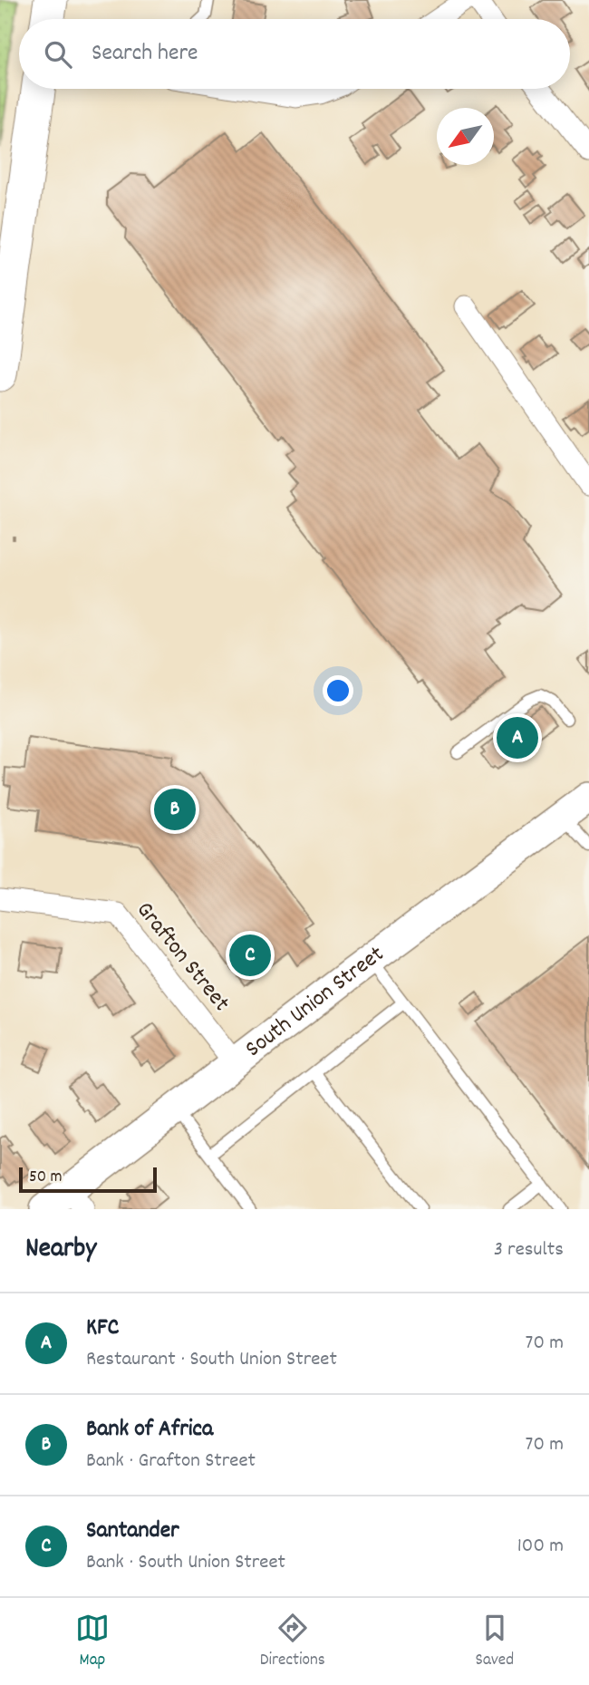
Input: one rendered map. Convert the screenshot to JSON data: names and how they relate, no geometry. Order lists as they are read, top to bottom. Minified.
{"streets":{"main road":["South Union Street"],"street":["Grafton Street"]},"crossings":[["Grafton Street","South Union Street"]],"scale_bar":"50 m","north":"bottom left","page":{"search":"Search here","pins":["A","B","C"],"scale":"50 m","heading":["Nearby","3 results"],"list":[{"mark":"A","name":"KFC","note":"Restaurant · South Union Street","value":"70 m"},{"mark":"B","name":"Bank of Africa","note":"Bank · Grafton Street","value":"70 m"},{"mark":"C","name":"Santander","note":"Bank · South Union Street","value":"100 m"}],"nav":["Map","Directions","Saved"]}}
